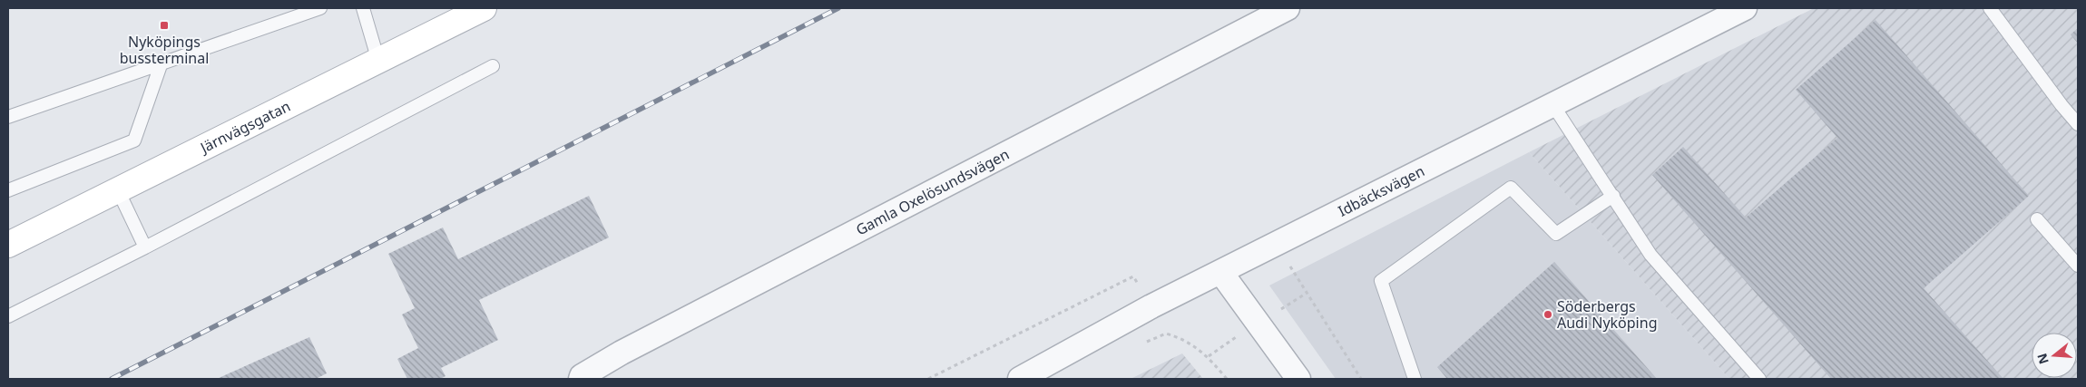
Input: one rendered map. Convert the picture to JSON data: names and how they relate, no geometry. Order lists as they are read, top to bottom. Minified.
{"streets":{"main road":["Järnvägsgatan"],"street":["Gamla Oxelösundsvägen","Idbäcksvägen"]},"places":{"transit":["Nyköpings bussterminal"],"other":["Söderbergs Audi Nyköping"]},"north":"left"}
